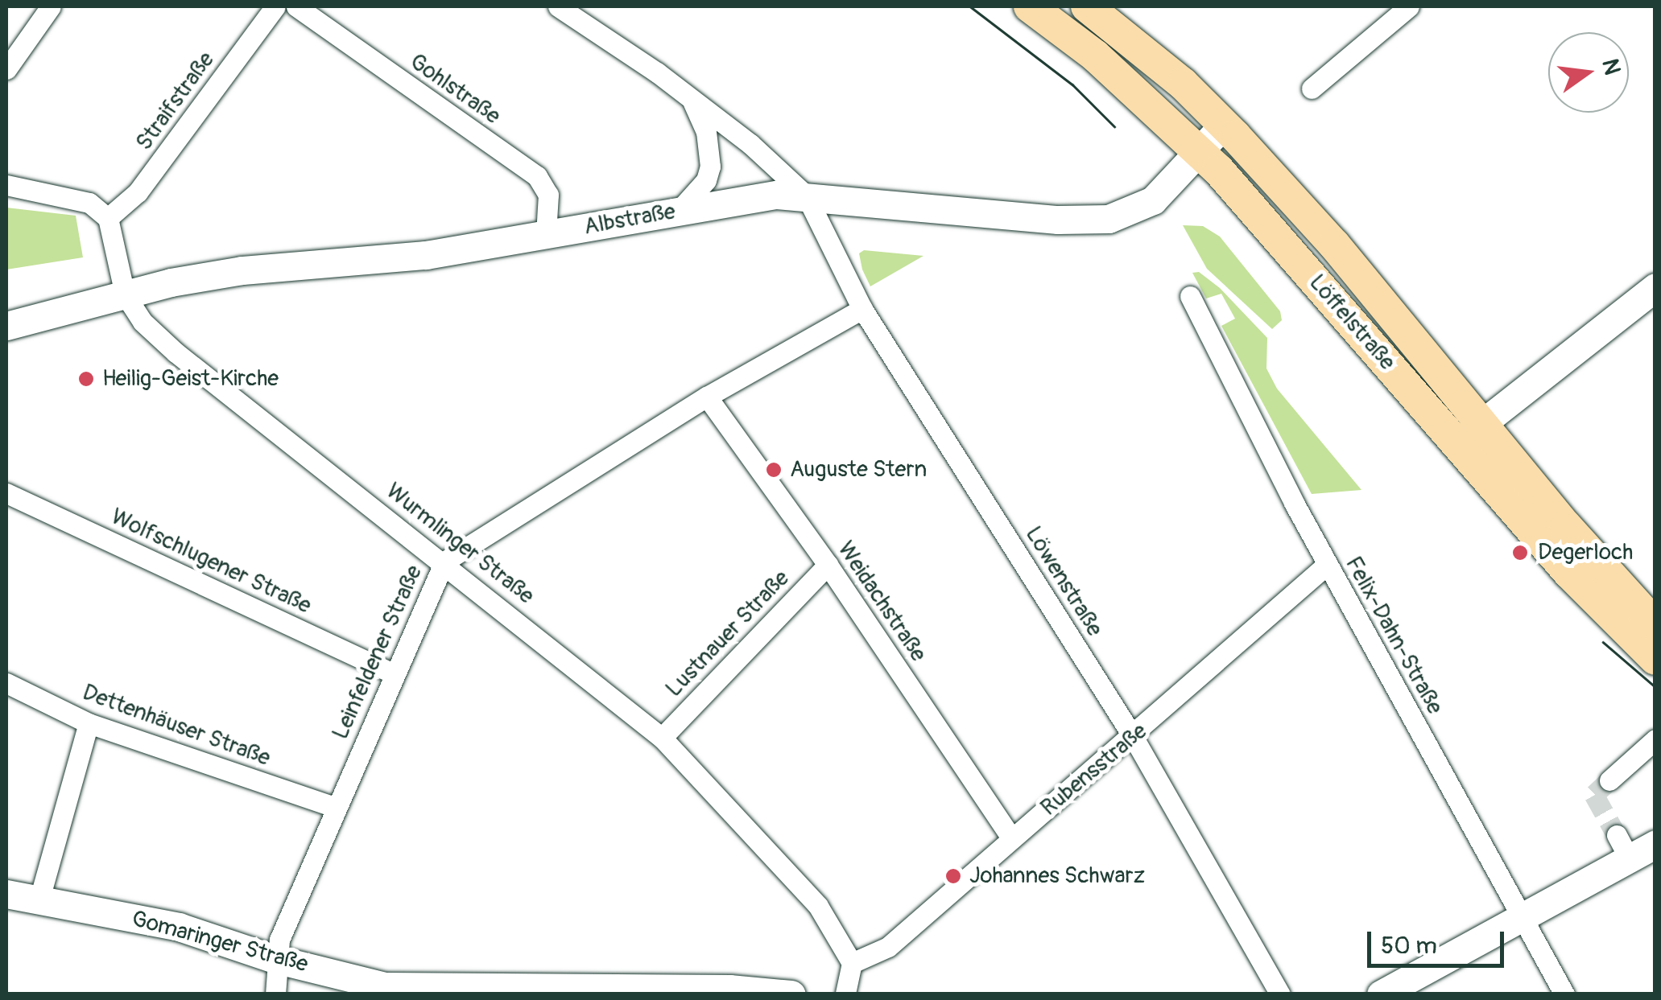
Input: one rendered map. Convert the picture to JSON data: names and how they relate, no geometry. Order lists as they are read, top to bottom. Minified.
{"streets":{"main road":["Löffelstraße"],"street":["Gohlstraße","Straifstraße","Albstraße","Wurmlinger Straße","Wolfschlugener Straße","Löwenstraße","Weidachstraße","Lustnauer Straße","Felix-Dahn-Straße","Leinfeldener Straße","Dettenhäuser Straße","Rubensstraße","Gomaringer Straße"]},"crossings":[["Gohlstraße","Albstraße"],["Straifstraße","Wurmlinger Straße"],["Albstraße","Löffelstraße"],["Albstraße","Wurmlinger Straße"],["Albstraße","Löwenstraße"],["Wurmlinger Straße","Lustnauer Straße"],["Wurmlinger Straße","Leinfeldener Straße"],["Wurmlinger Straße","Rubensstraße"],["Wolfschlugener Straße","Leinfeldener Straße"],["Löwenstraße","Leinfeldener Straße"],["Löwenstraße","Rubensstraße"],["Weidachstraße","Lustnauer Straße"],["Weidachstraße","Leinfeldener Straße"],["Weidachstraße","Rubensstraße"],["Felix-Dahn-Straße","Rubensstraße"],["Leinfeldener Straße","Dettenhäuser Straße"],["Leinfeldener Straße","Gomaringer Straße"]],"places":["Heilig-Geist-Kirche","Auguste Stern","Degerloch","Johannes Schwarz"],"scale_bar":"50 m","north":"right"}
